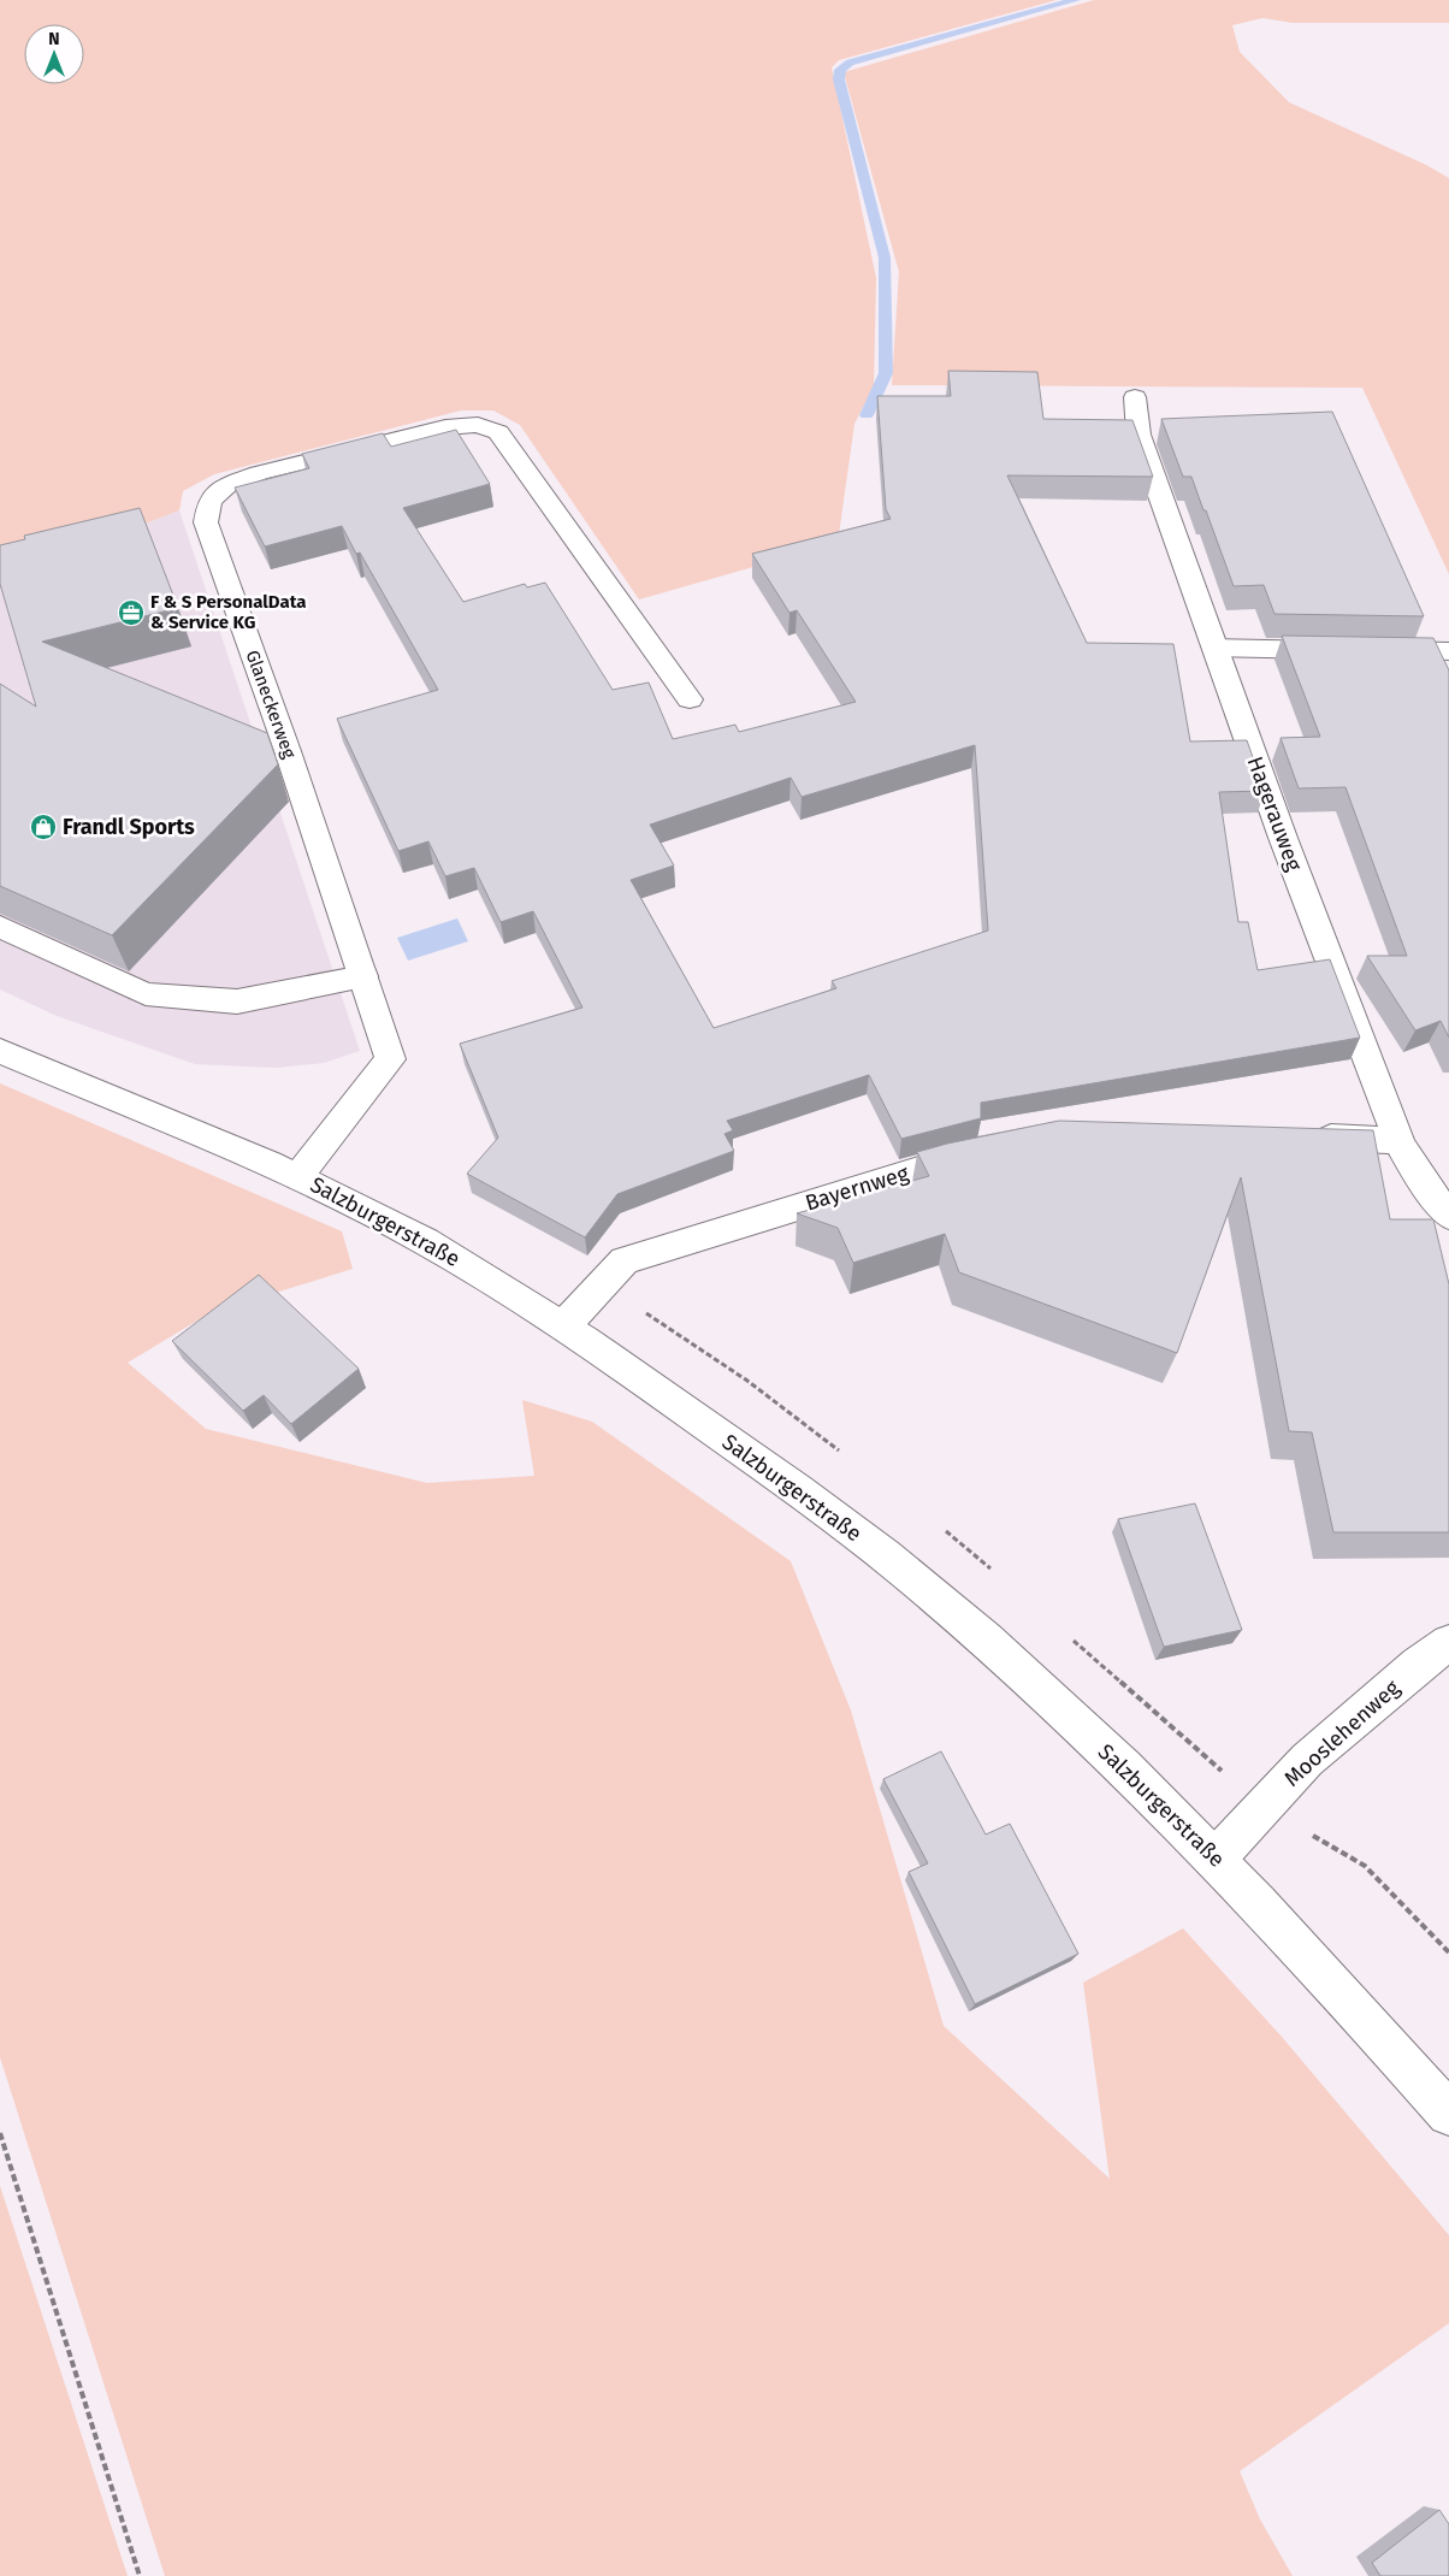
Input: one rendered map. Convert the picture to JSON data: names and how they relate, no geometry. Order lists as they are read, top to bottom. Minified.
{"streets":{"street":["Glaneckerweg","Hagerauweg","Bayernweg","Salzburgerstraße","Mooslehenweg"]},"crossings":[["Glaneckerweg","Salzburgerstraße"],["Bayernweg","Salzburgerstraße"],["Salzburgerstraße","Mooslehenweg"]],"places":{"office":["F & S PersonalData & Service KG"],"shop":["Frandl Sports"]},"north":"top"}
